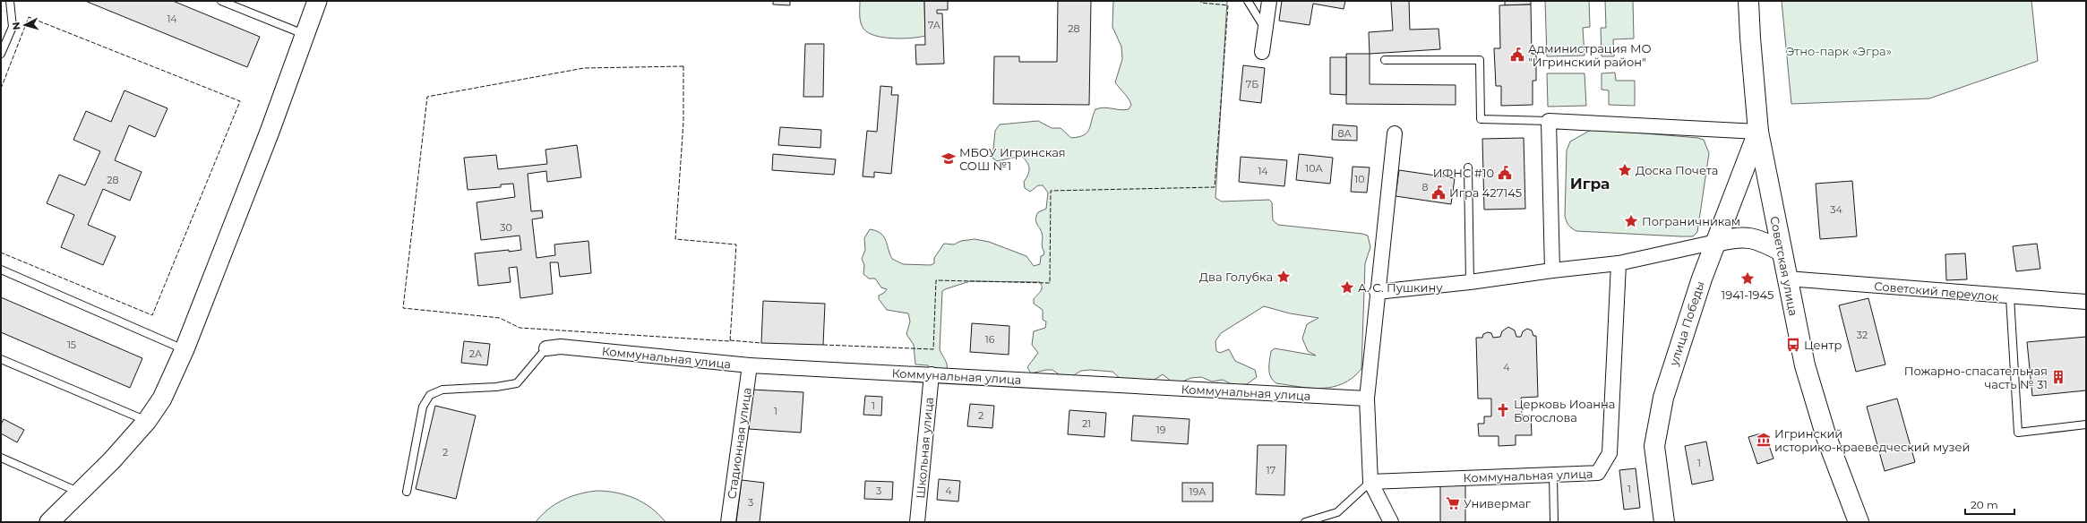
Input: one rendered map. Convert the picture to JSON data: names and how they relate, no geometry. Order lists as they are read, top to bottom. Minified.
{"streets":{"main road":["Советская улица","улица Победы"],"street":["Советский переулок","Коммунальная улица","Стадионная улица","Школьная улица"]},"crossings":[["Советская улица","Советский переулок"],["Советская улица","улица Победы"],["Коммунальная улица","Стадионная улица"],["Коммунальная улица","Школьная улица"]],"districts":["Игра"],"parks":["Этно-парк «Эгра»"],"places":{"public building":["Администрация МО \"Игринский район\"","ИФНС #10","Игра 427145"],"school or university":["МБОУ Игринская СОШ №1"],"place":["Доска Почета","Пограничникам","Два Голубка","1941-1945","А. С. Пушкину"],"bus stop":["Центр"],"building":["Пожарно-спасательная часть № 31"],"church":["Церковь Иоанна Богослова"],"museum":["Игринский историко-краеведческий музей"],"supermarket":["Универмаг"]},"house_numbers":["14","7А","28","7Б","8А","10А","14","10","28","8","34","30","32","16","15","2А","4","1","1","2","21","19","2","1","17","1","3","4","19А","3"],"scale_bar":"20 m","north":"left"}
